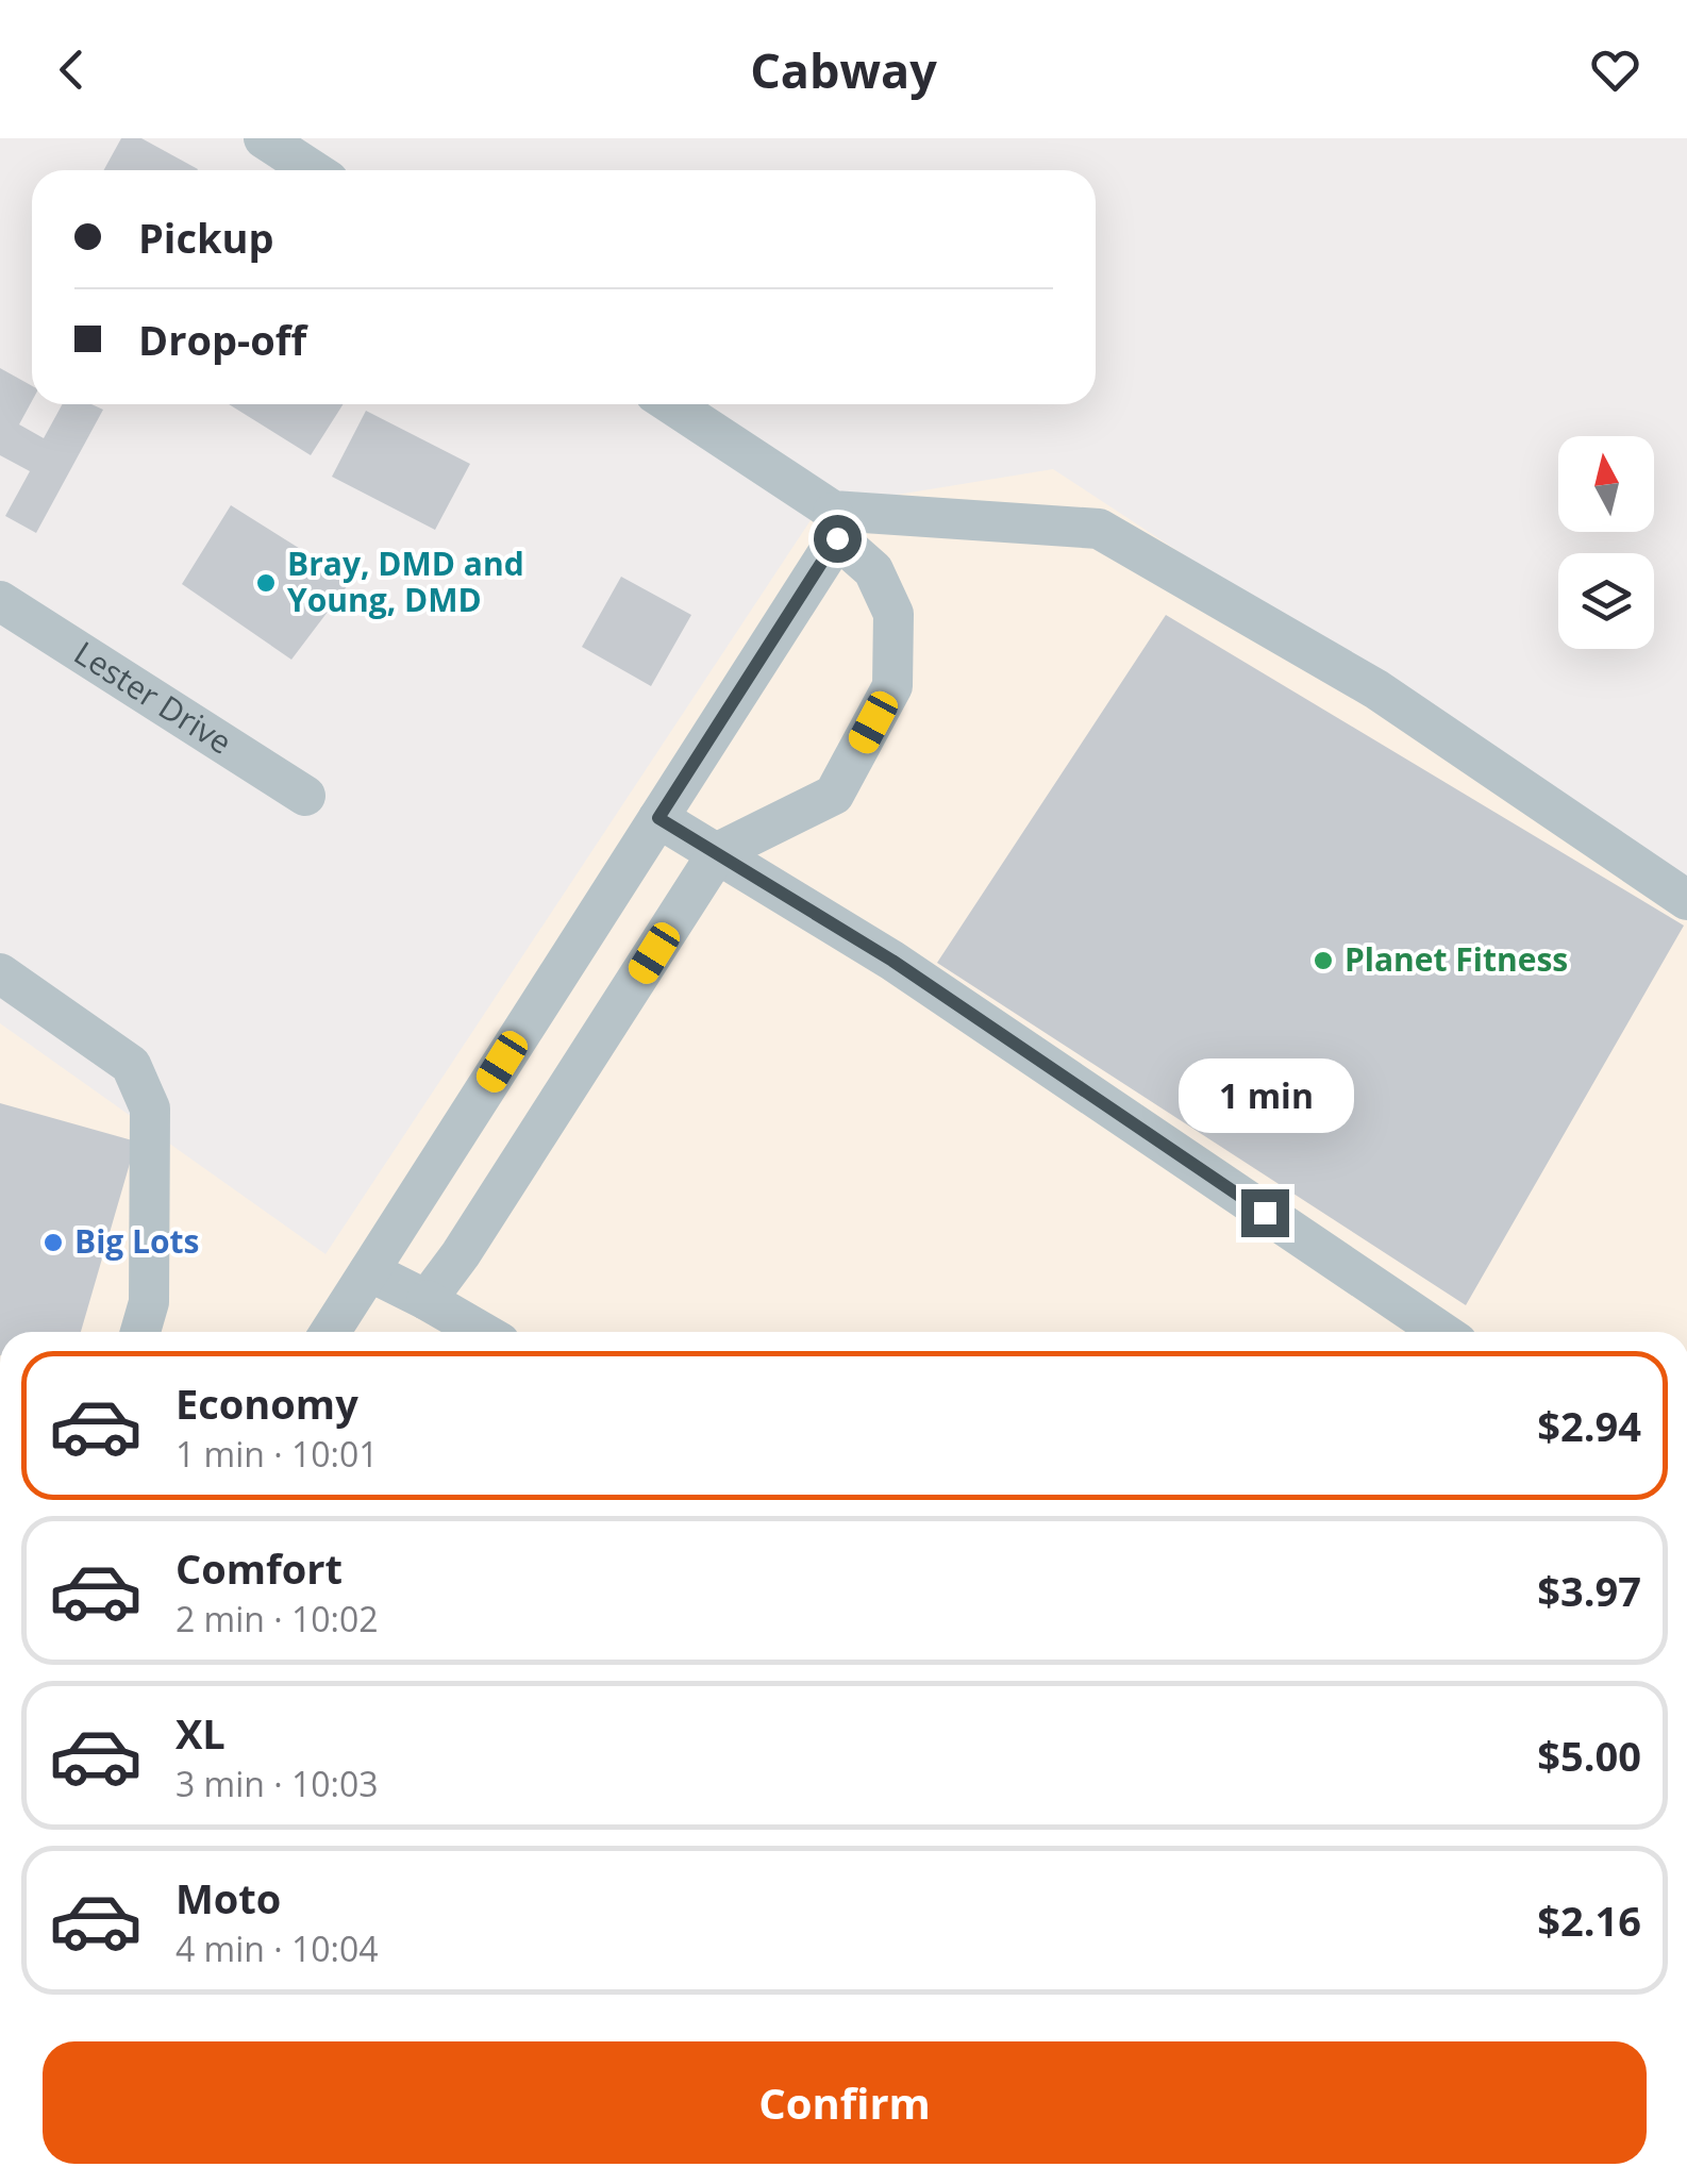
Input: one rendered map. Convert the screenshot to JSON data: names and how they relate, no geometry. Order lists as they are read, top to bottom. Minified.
{"streets":{"street":["Lester Drive"]},"places":["Bray, DMD and Young, DMD","Planet Fitness","Big Lots"],"north":"top","page":{"header":"Cabway","banner":["Pickup","Drop-off"],"bubble":"1 min","list":[{"name":"Economy","note":"1 min · 10:01","value":"$2.94"},{"name":"Comfort","note":"2 min · 10:02","value":"$3.97"},{"name":"XL","note":"3 min · 10:03","value":"$5.00"},{"name":"Moto","note":"4 min · 10:04","value":"$2.16"}],"buttons":"Confirm"}}
